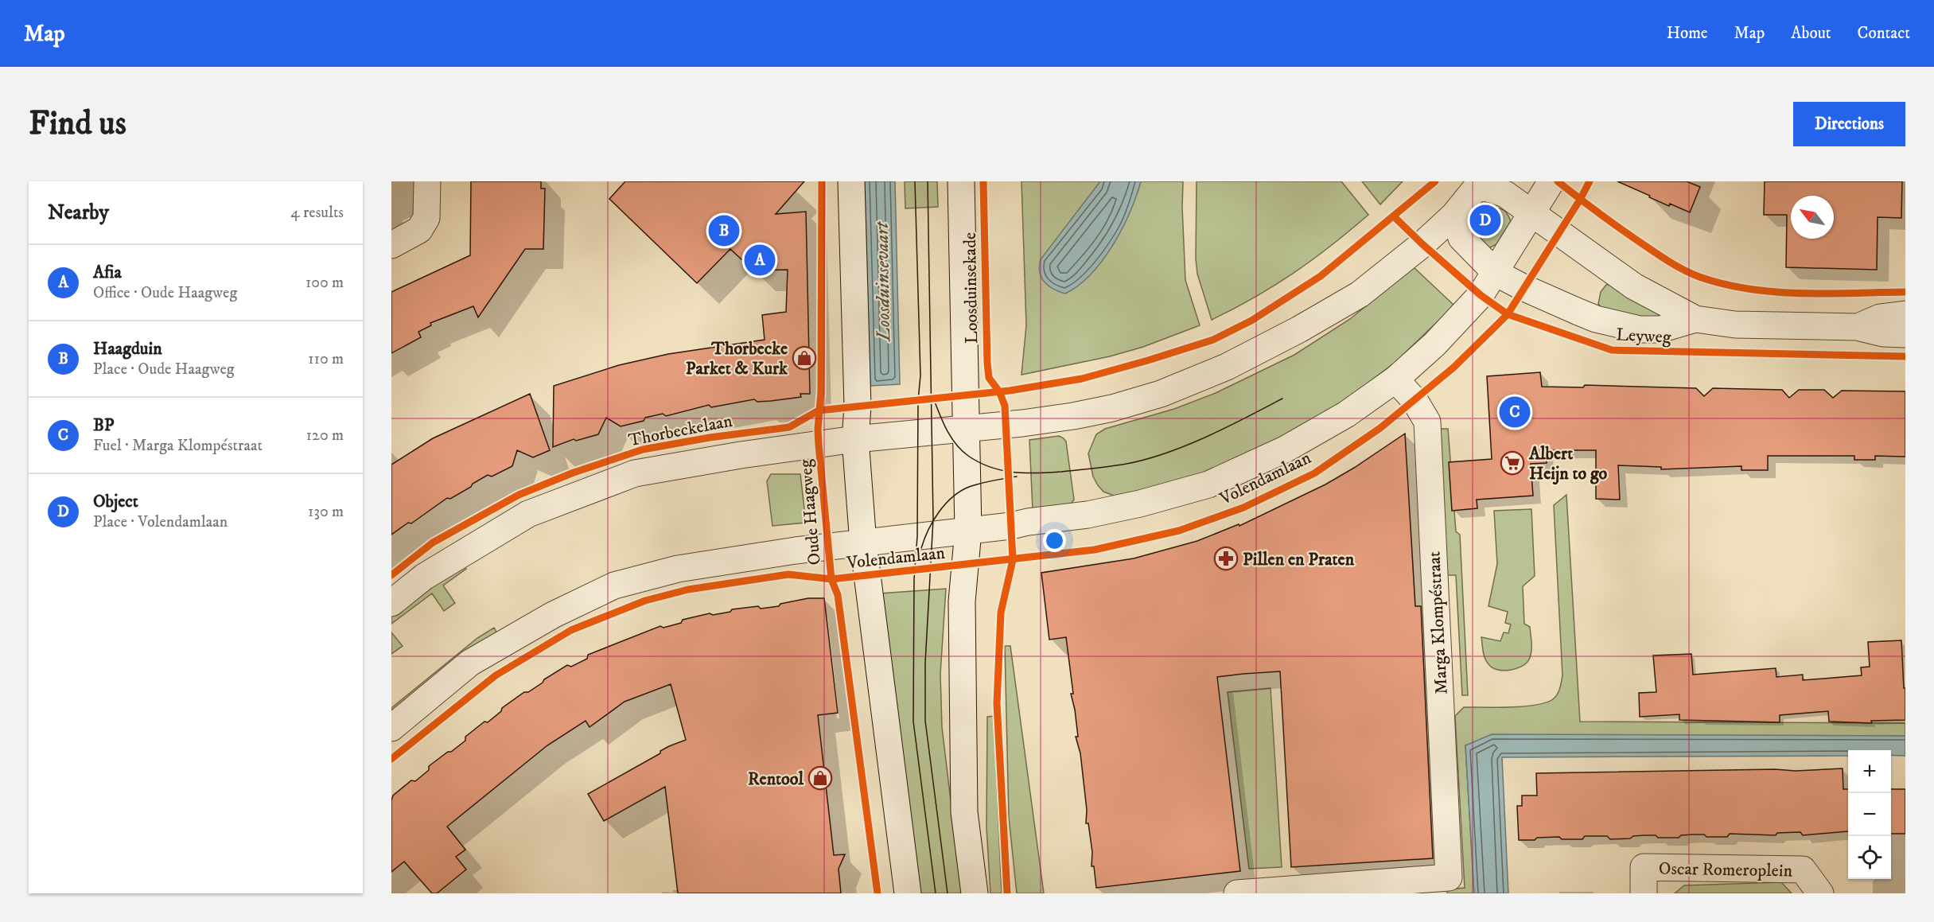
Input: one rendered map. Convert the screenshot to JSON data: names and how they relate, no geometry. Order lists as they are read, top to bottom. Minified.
{"streets":{"street":["Loosduinsekade","Leyweg","Thorbeckelaan","Volendamlaan","Marga Klompéstraat","Oscar Romeroplein"],"cycle path":["Oude Haagweg"]},"crossings":[["Loosduinsekade","Thorbeckelaan"],["Leyweg","Volendamlaan"],["Volendamlaan","Marga Klompéstraat"]],"water":["Loosduinsevaart"],"places":{"shop":["Thorbecke Parket & Kurk","Rentool"],"supermarket":["Albert Heijn to go"],"pharmacy":["Pillen en Praten"]},"north":"top left","page":{"header":"Map","nav":["Home","Map","About","Contact"],"buttons":"Directions","title":"Find us","heading":["Nearby","4 results"],"pins":["D","B","A","C"],"list":[{"mark":"A","name":"Afia","note":"Office · Oude Haagweg","value":"100 m"},{"mark":"B","name":"Haagduin","note":"Place · Oude Haagweg","value":"110 m"},{"mark":"C","name":"BP","note":"Fuel · Marga Klompéstraat","value":"120 m"},{"mark":"D","name":"Object","note":"Place · Volendamlaan","value":"130 m"}],"map_buttons":["+","−"]}}
